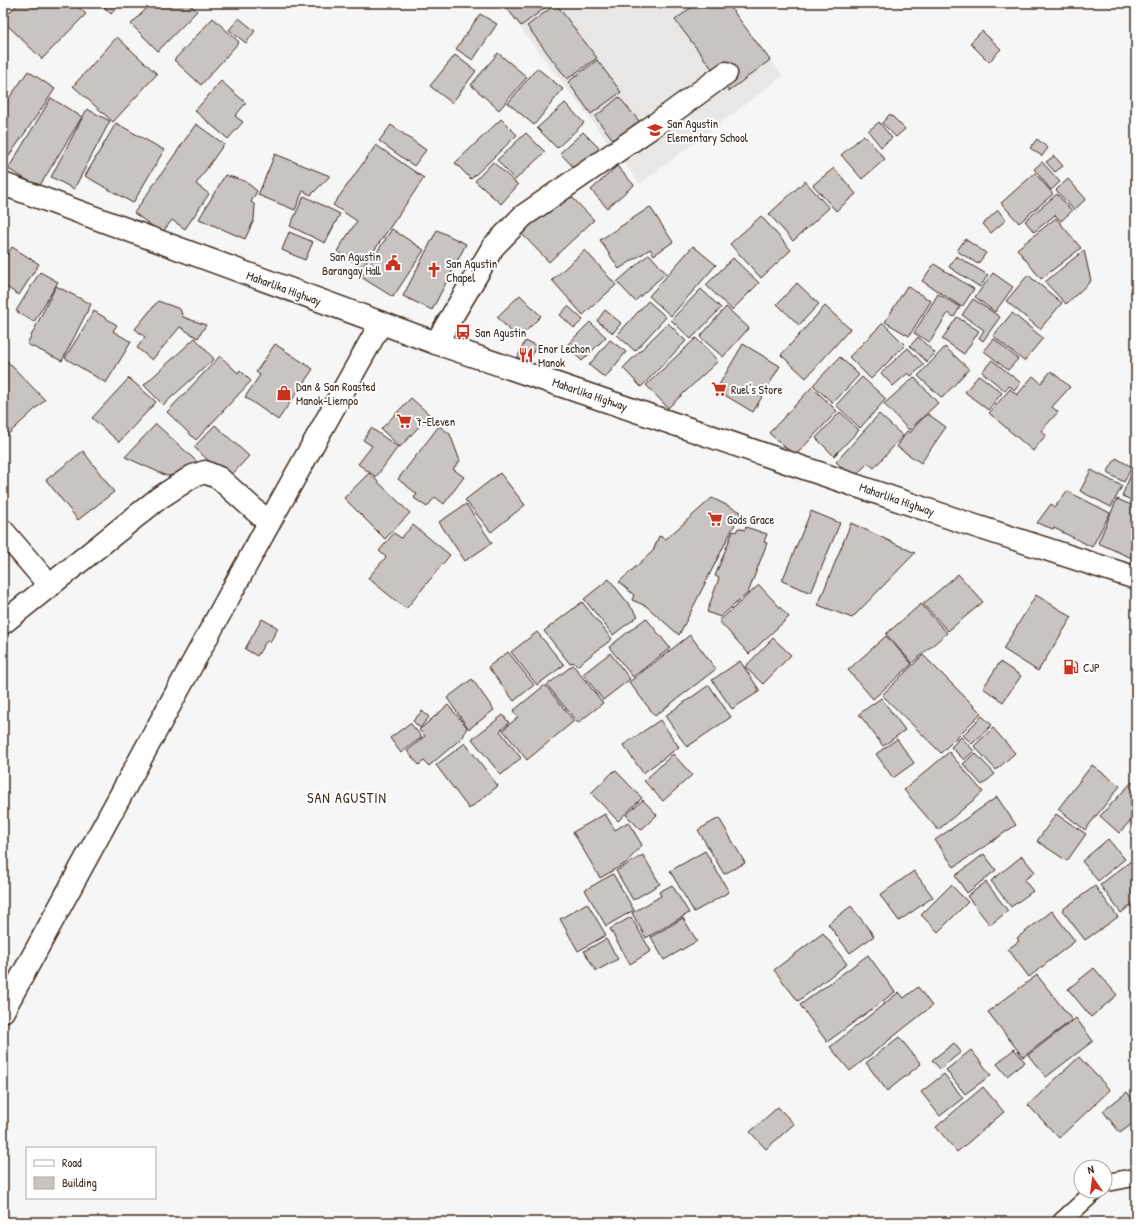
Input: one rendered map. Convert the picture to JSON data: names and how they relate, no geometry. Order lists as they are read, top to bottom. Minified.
{"streets":{"main road":["Maharlika Highway"]},"districts":["SAN AGUSTIN"],"places":{"school or university":["San Agustin Elementary School"],"public building":["San Agustin Barangay Hall"],"church":["San Agustin Chapel"],"bus stop":["San Agustin"],"restaurant":["Enor Lechon Manok"],"supermarket":["Ruel's Store","7-Eleven","Gods Grace"],"shop":["Dan & San Roasted Manok-Liempo"],"fuel station":["CJP"]},"legend":["Road","Building"],"north":"top"}
